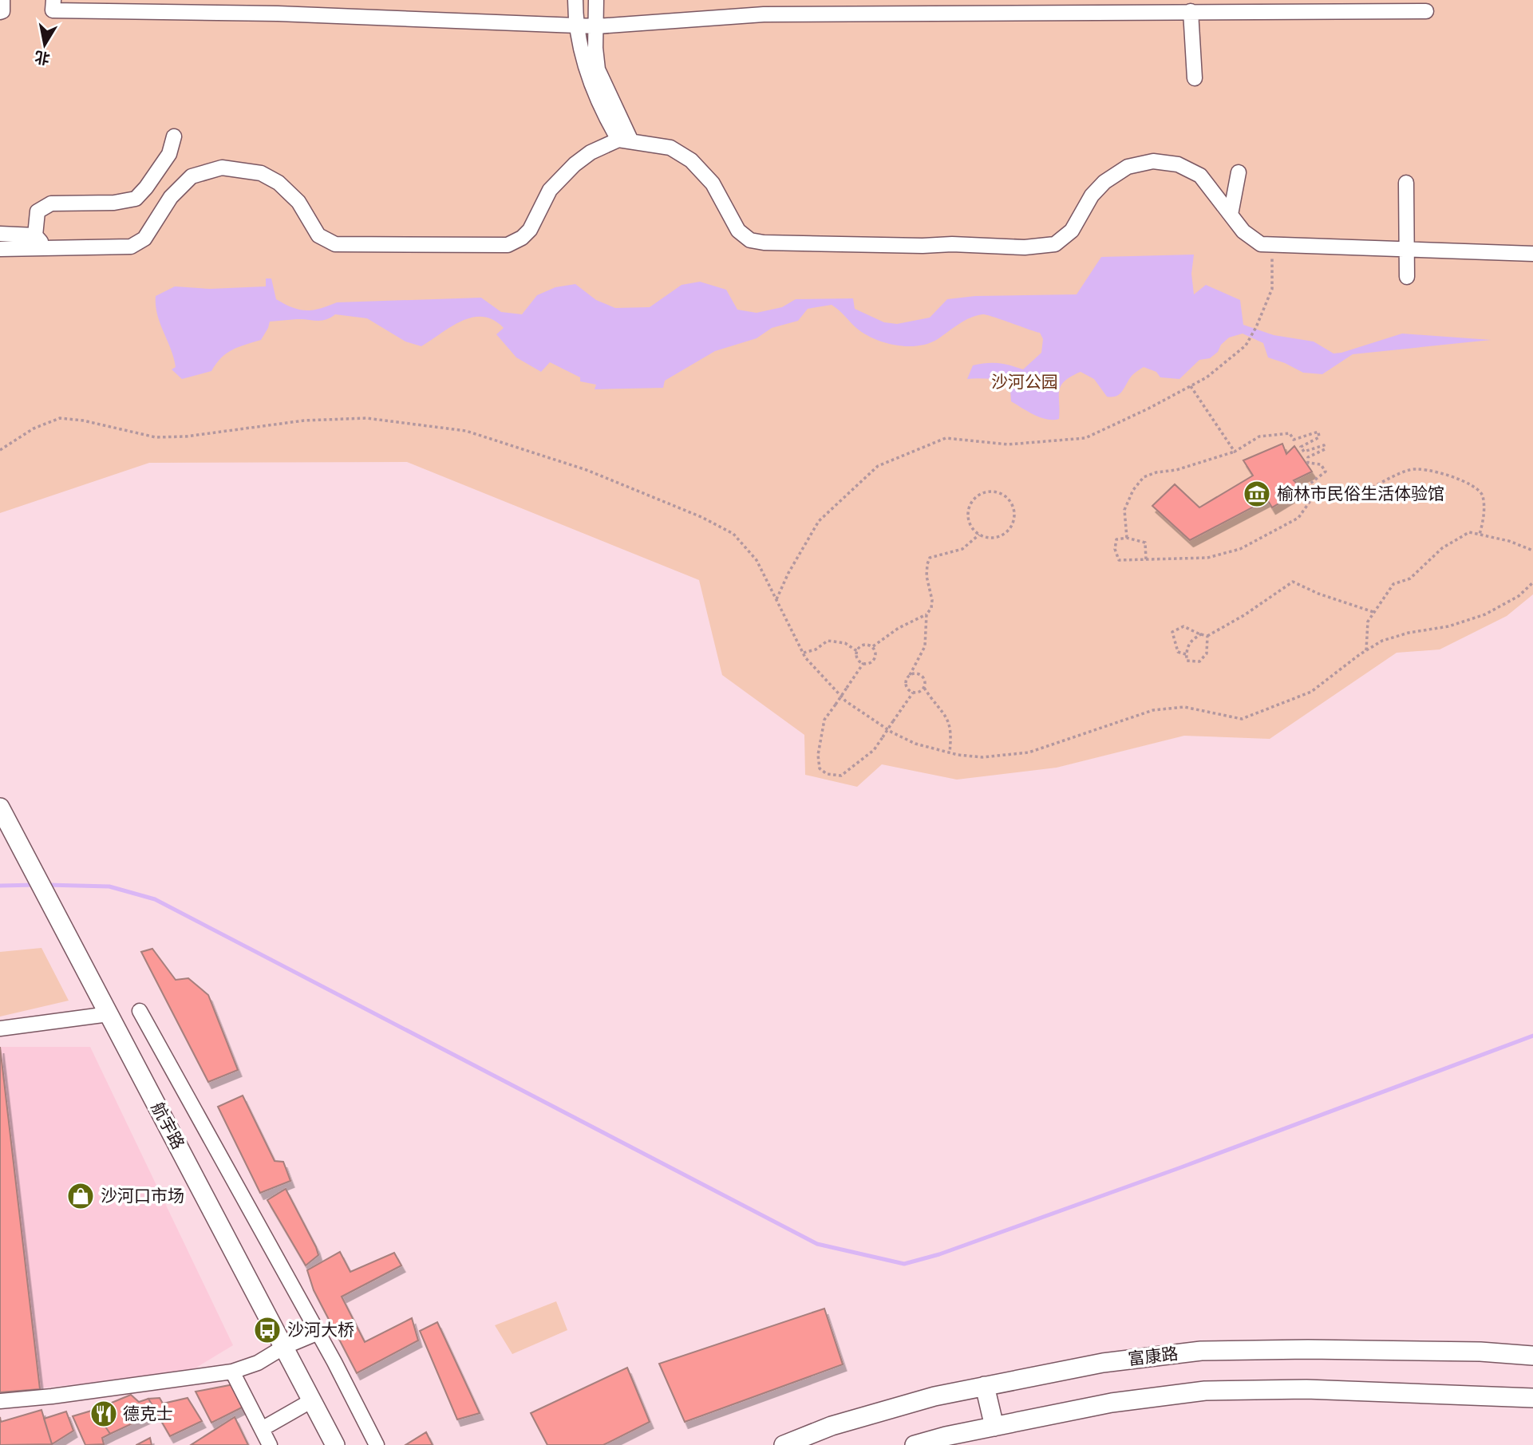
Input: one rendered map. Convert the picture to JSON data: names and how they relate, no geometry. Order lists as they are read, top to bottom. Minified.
{"streets":{"main road":["航宇路","富康路"]},"parks":["沙河公园"],"places":{"museum":["榆林市民俗生活体验馆"],"shop":["沙河口市场"],"bus stop":["沙河大桥"],"restaurant":["德克士"]},"north":"bottom"}
